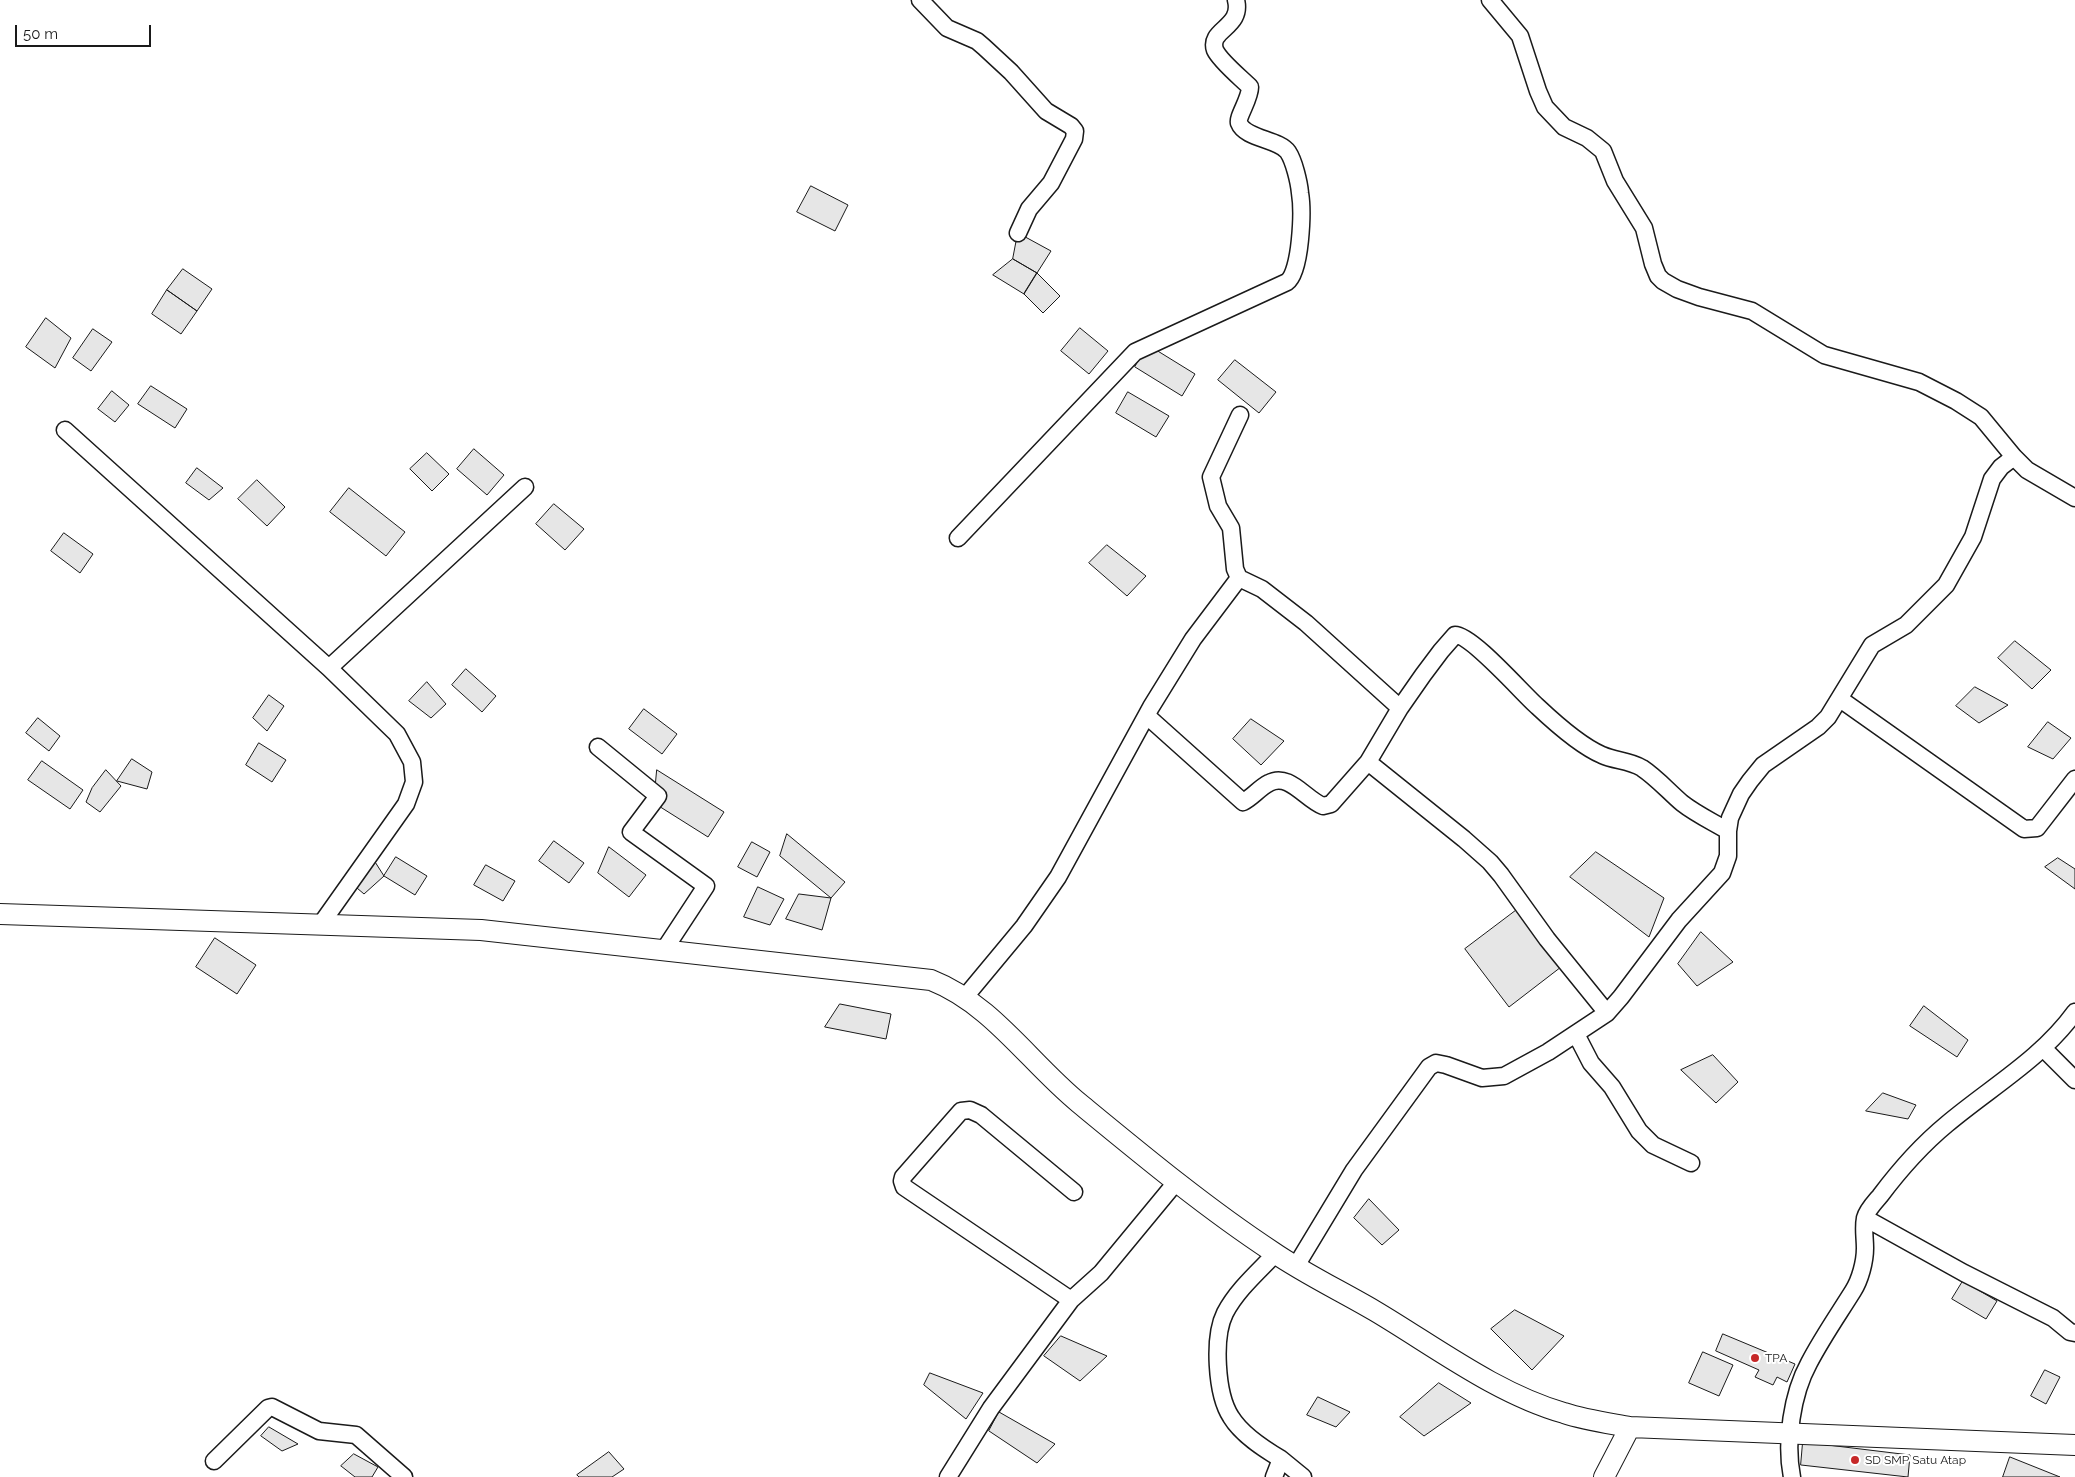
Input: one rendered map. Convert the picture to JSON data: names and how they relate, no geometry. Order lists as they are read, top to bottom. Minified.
{"places":["TPA","SD SMP Satu Atap"],"scale_bar":"50 m"}
